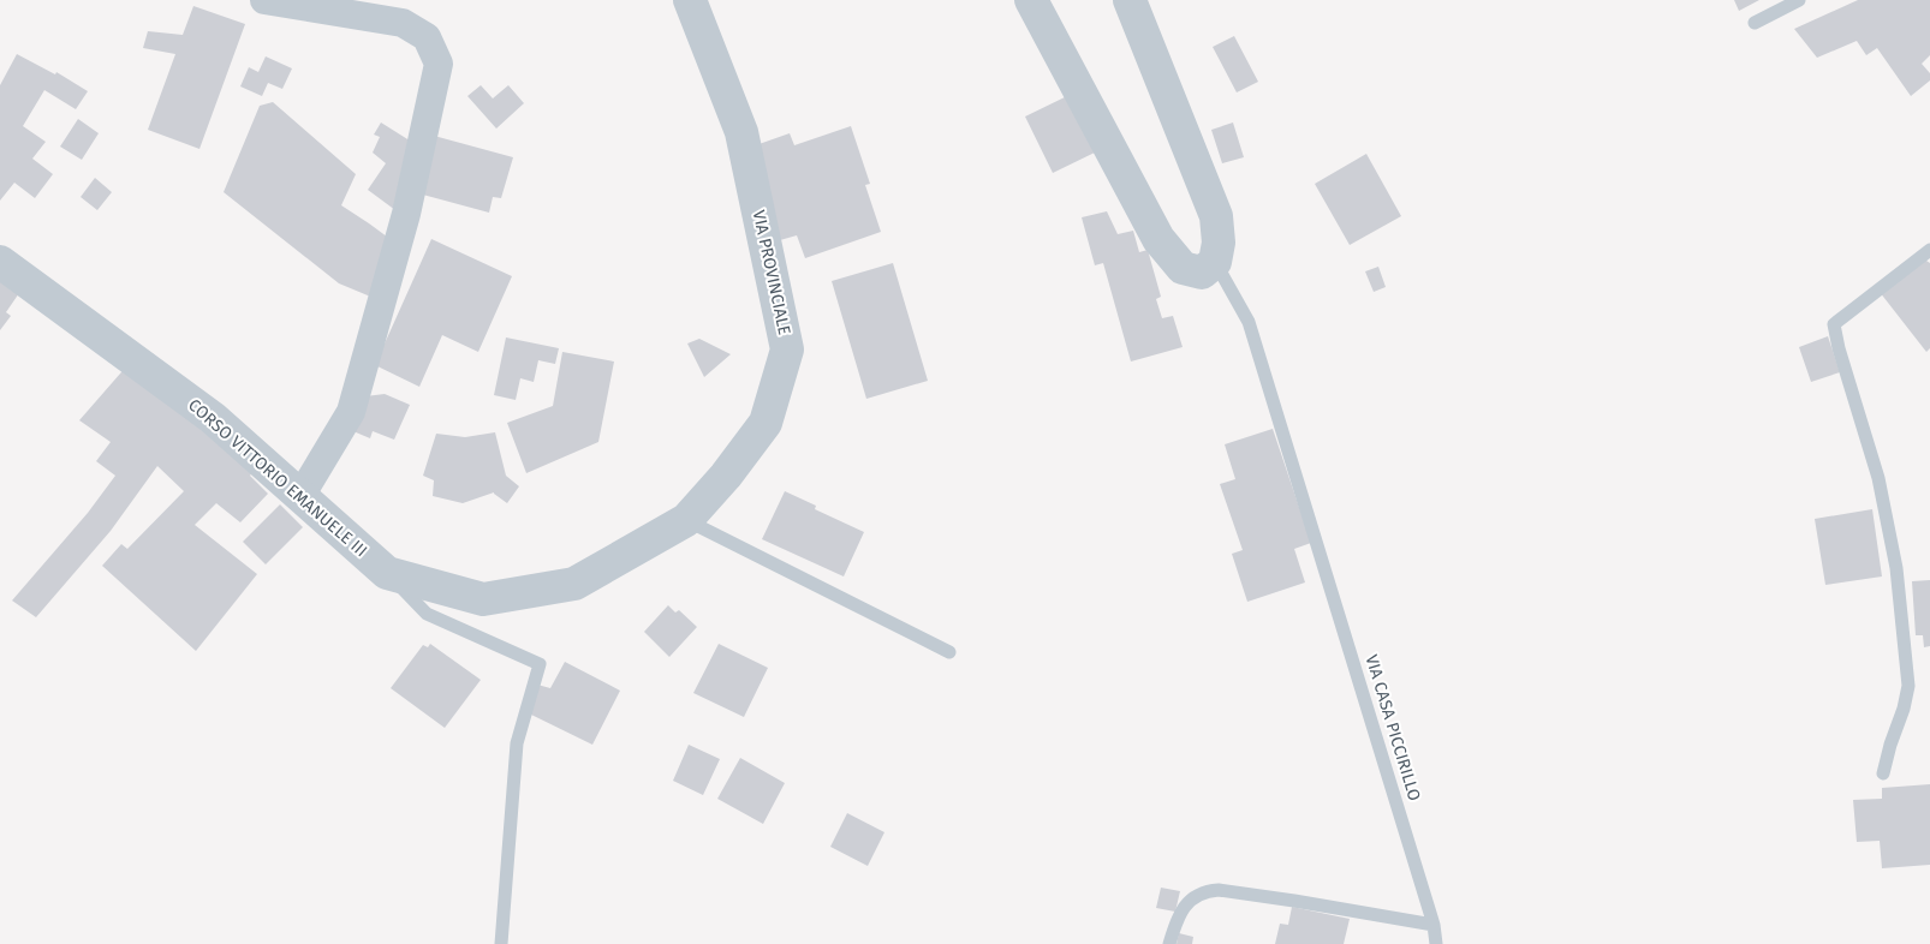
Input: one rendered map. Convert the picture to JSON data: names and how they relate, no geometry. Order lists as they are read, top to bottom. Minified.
{"streets":{"street":["VIA PROVINCIALE","CORSO VITTORIO EMANUELE III"],"lane":["VIA CASA PICCIRILLO"]},"crossings":[["VIA PROVINCIALE","CORSO VITTORIO EMANUELE III"]]}
